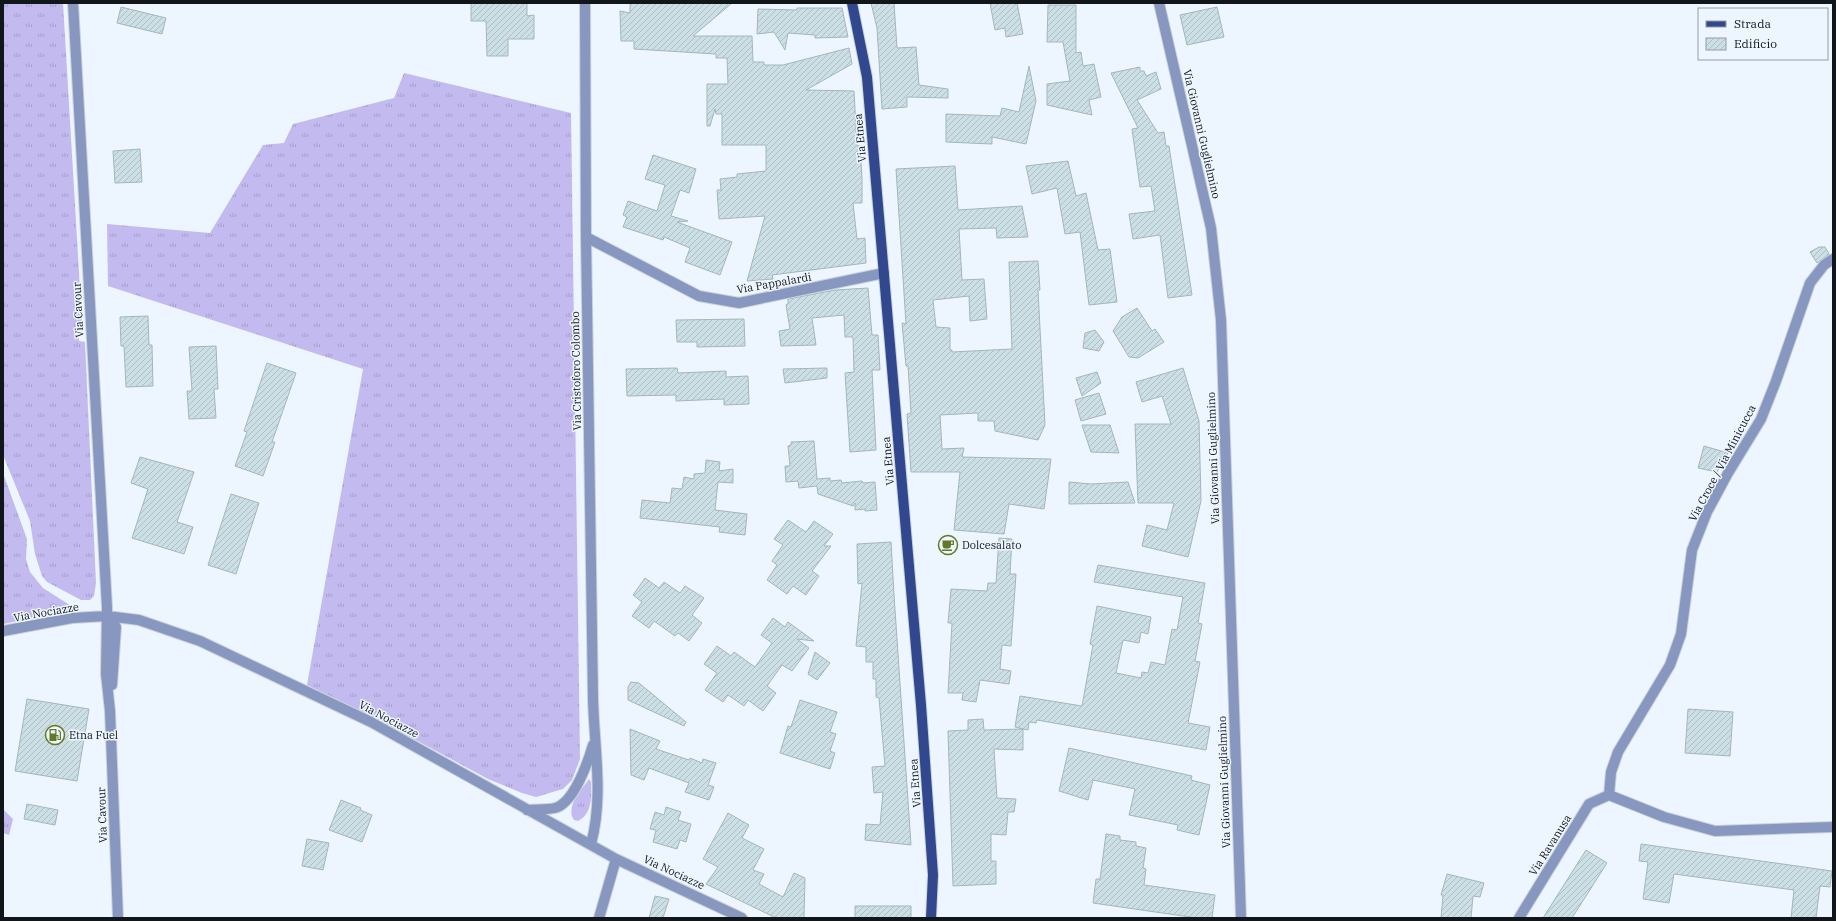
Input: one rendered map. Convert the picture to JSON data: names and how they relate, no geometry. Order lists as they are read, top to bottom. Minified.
{"streets":{"main road":["Via Etnea"],"street":["Via Giovanni Guglielmino","Via Pappalardi","Via Cavour","Via Cristoforo Colombo","Via Croce / Via Minicucca","Via Nociazze","Via Ravanusa"]},"crossings":[["Via Etnea","Via Pappalardi"],["Via Pappalardi","Via Cristoforo Colombo"],["Via Cavour","Via Nociazze"],["Via Croce / Via Minicucca","Via Ravanusa"]],"places":{"cafe":["Dolcesalato"],"fuel station":["Etna Fuel"]},"legend":["Strada","Edificio"]}
